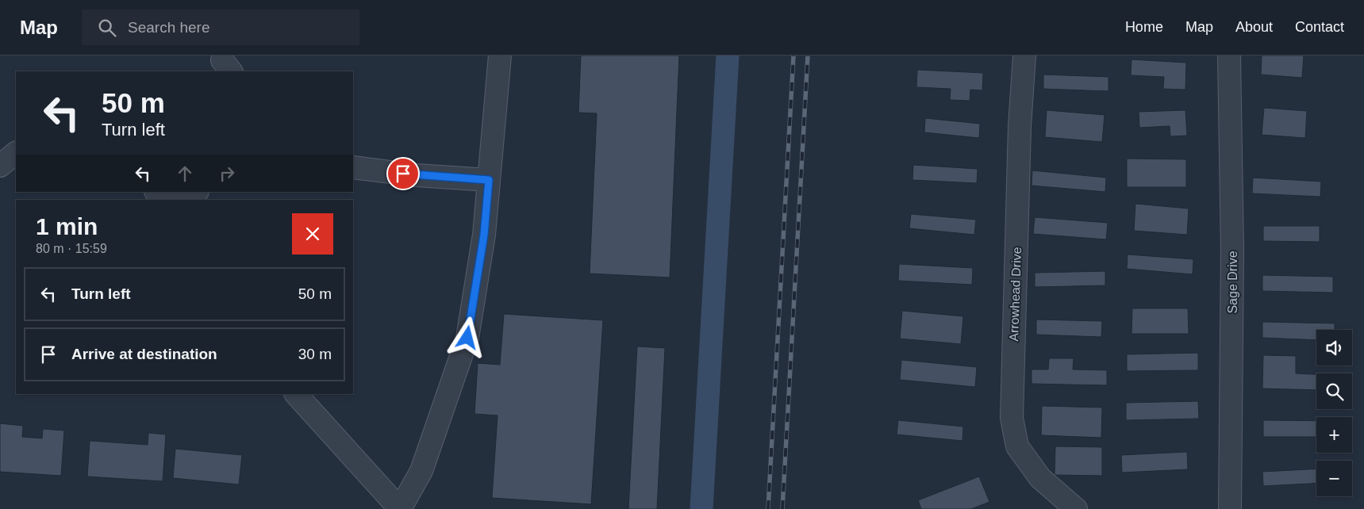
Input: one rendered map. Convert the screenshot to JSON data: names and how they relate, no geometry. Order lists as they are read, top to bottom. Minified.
{"streets":{"street":["Sage Drive","Arrowhead Drive"]},"page":{"header":"Map","search":"Search here","nav":["Home","Map","About","Contact"],"turn":["50 m","Turn left"],"heading":["1 min","80 m · 15:59"],"list":[{"name":"Turn left","value":"50 m"},{"name":"Arrive at destination","value":"30 m"}],"map_buttons":["+","−"]}}
